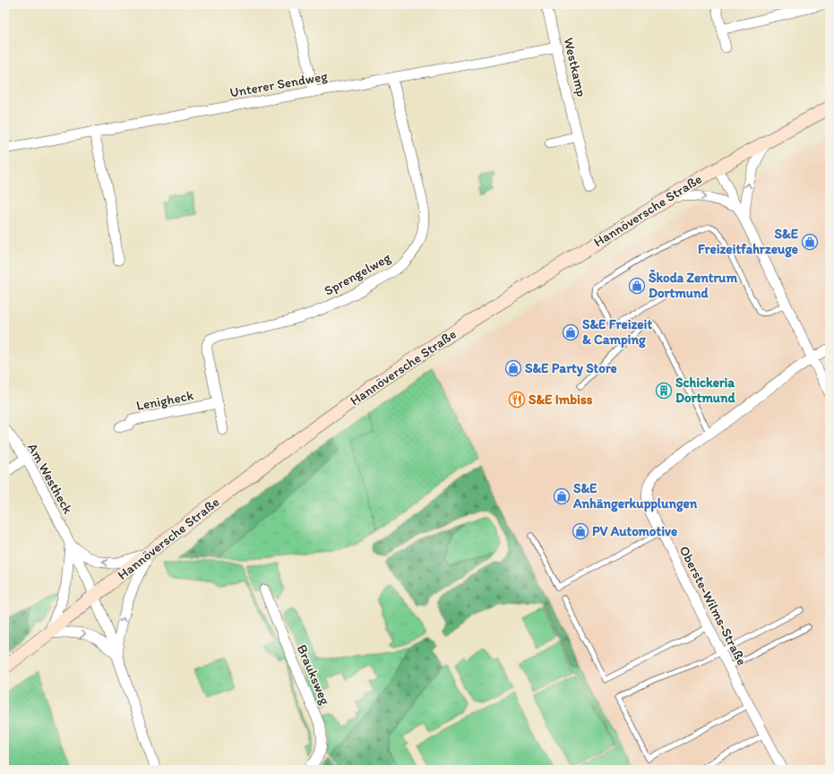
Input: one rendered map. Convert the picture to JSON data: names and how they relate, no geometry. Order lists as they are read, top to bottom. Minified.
{"streets":{"main road":["Hannöversche Straße"],"street":["Westkamp","Unterer Sendweg","Sprengelweg","Lenigheck","Am Westheck","Oberste-Wilms-Straße","Brauksweg"]},"crossings":[["Westkamp","Unterer Sendweg"],["Unterer Sendweg","Sprengelweg"],["Hannöversche Straße","Am Westheck"],["Sprengelweg","Lenigheck"]],"places":{"shop":["S&E Freizeitfahrzeuge","Škoda Zentrum Dortmund","S&E Freizeit & Camping","S&E Party Store","S&E Anhängerkupplungen","PV Automotive"],"building":["Schickeria Dortmund"],"restaurant":["S&E Imbiss"]}}
